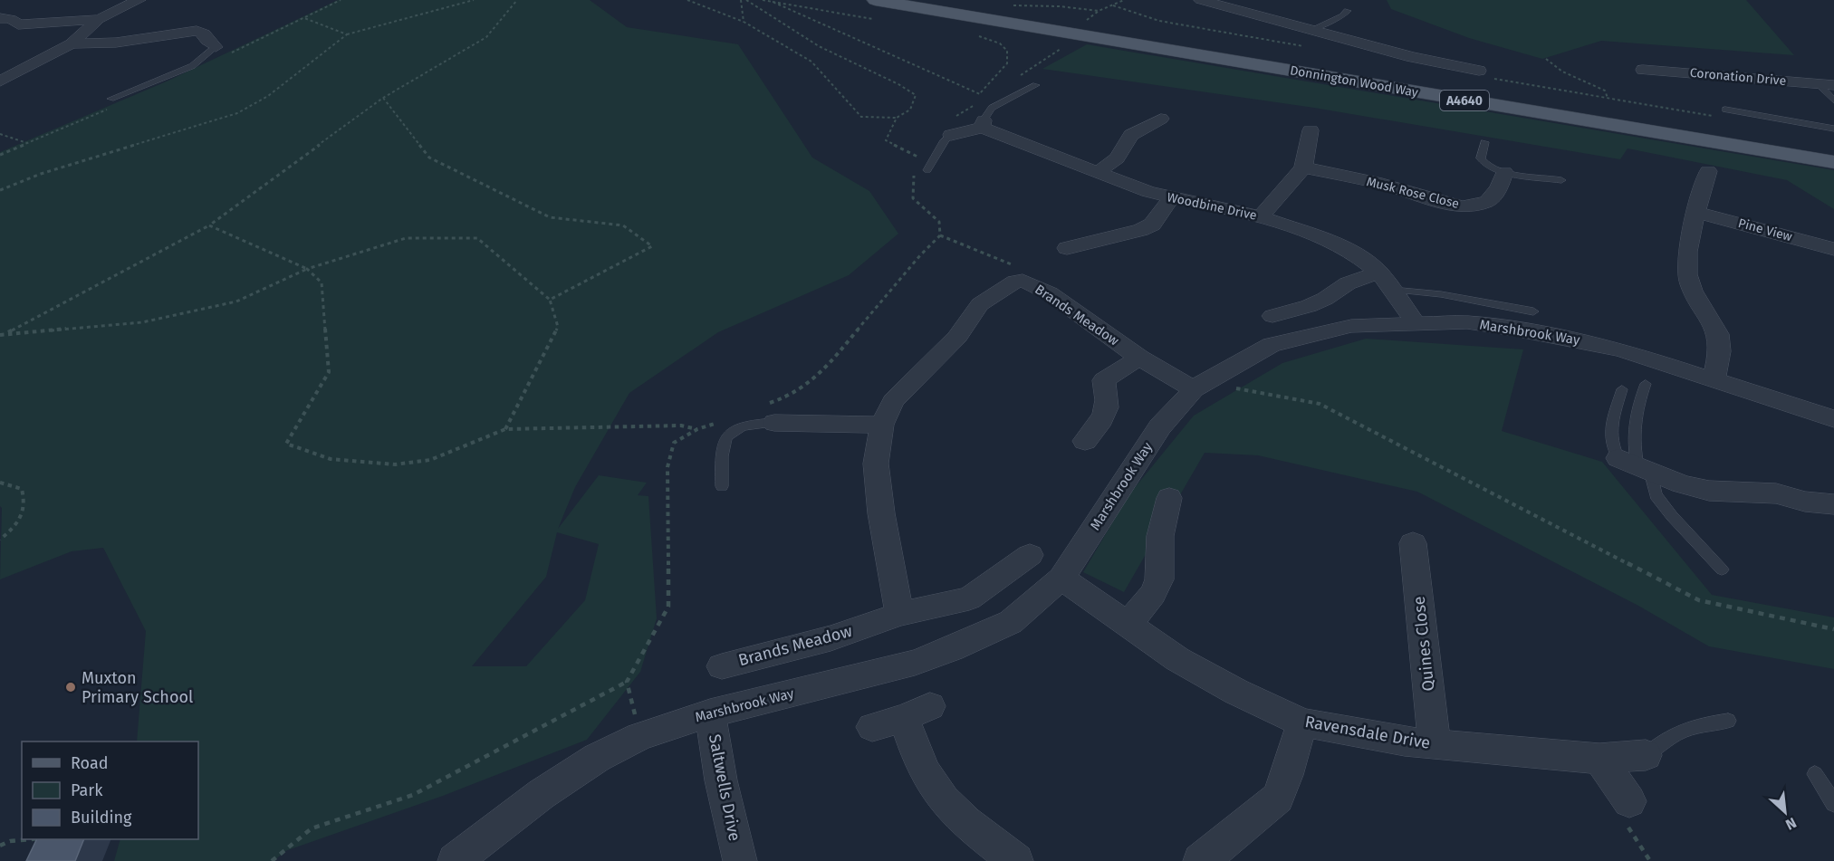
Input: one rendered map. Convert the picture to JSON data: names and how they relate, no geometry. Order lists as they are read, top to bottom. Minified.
{"streets":{"main road":["Donnington Wood Way","A4640"],"street":["Coronation Drive","Musk Rose Close","Woodbine Drive","Pine View","Brands Meadow","Marshbrook Way","Quines Close","Ravensdale Drive","Saltwells Drive"]},"crossings":[["Woodbine Drive","Marshbrook Way"],["Brands Meadow","Marshbrook Way"],["Marshbrook Way","Ravensdale Drive"],["Marshbrook Way","Saltwells Drive"],["Quines Close","Ravensdale Drive"]],"places":["Muxton Primary School"],"legend":["Road","Park","Building"],"north":"bottom right"}
